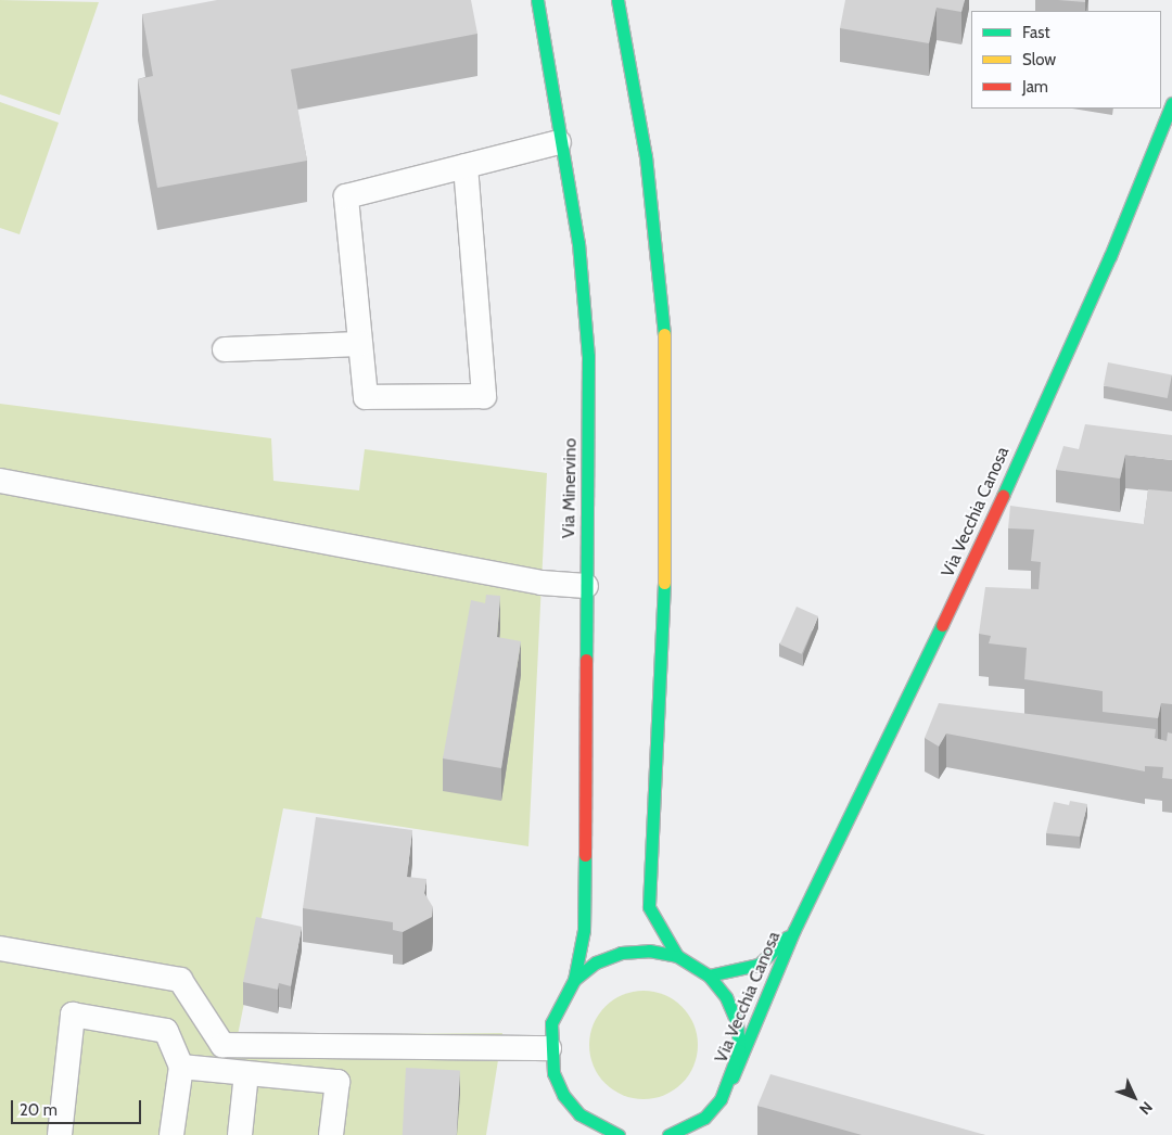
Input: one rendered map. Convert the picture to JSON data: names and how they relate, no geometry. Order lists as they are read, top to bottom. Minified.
{"streets":{"main road":["Via Minervino","Via Vecchia Canosa"]},"legend":["Fast","Slow","Jam"],"scale_bar":"20 m","north":"bottom right"}
